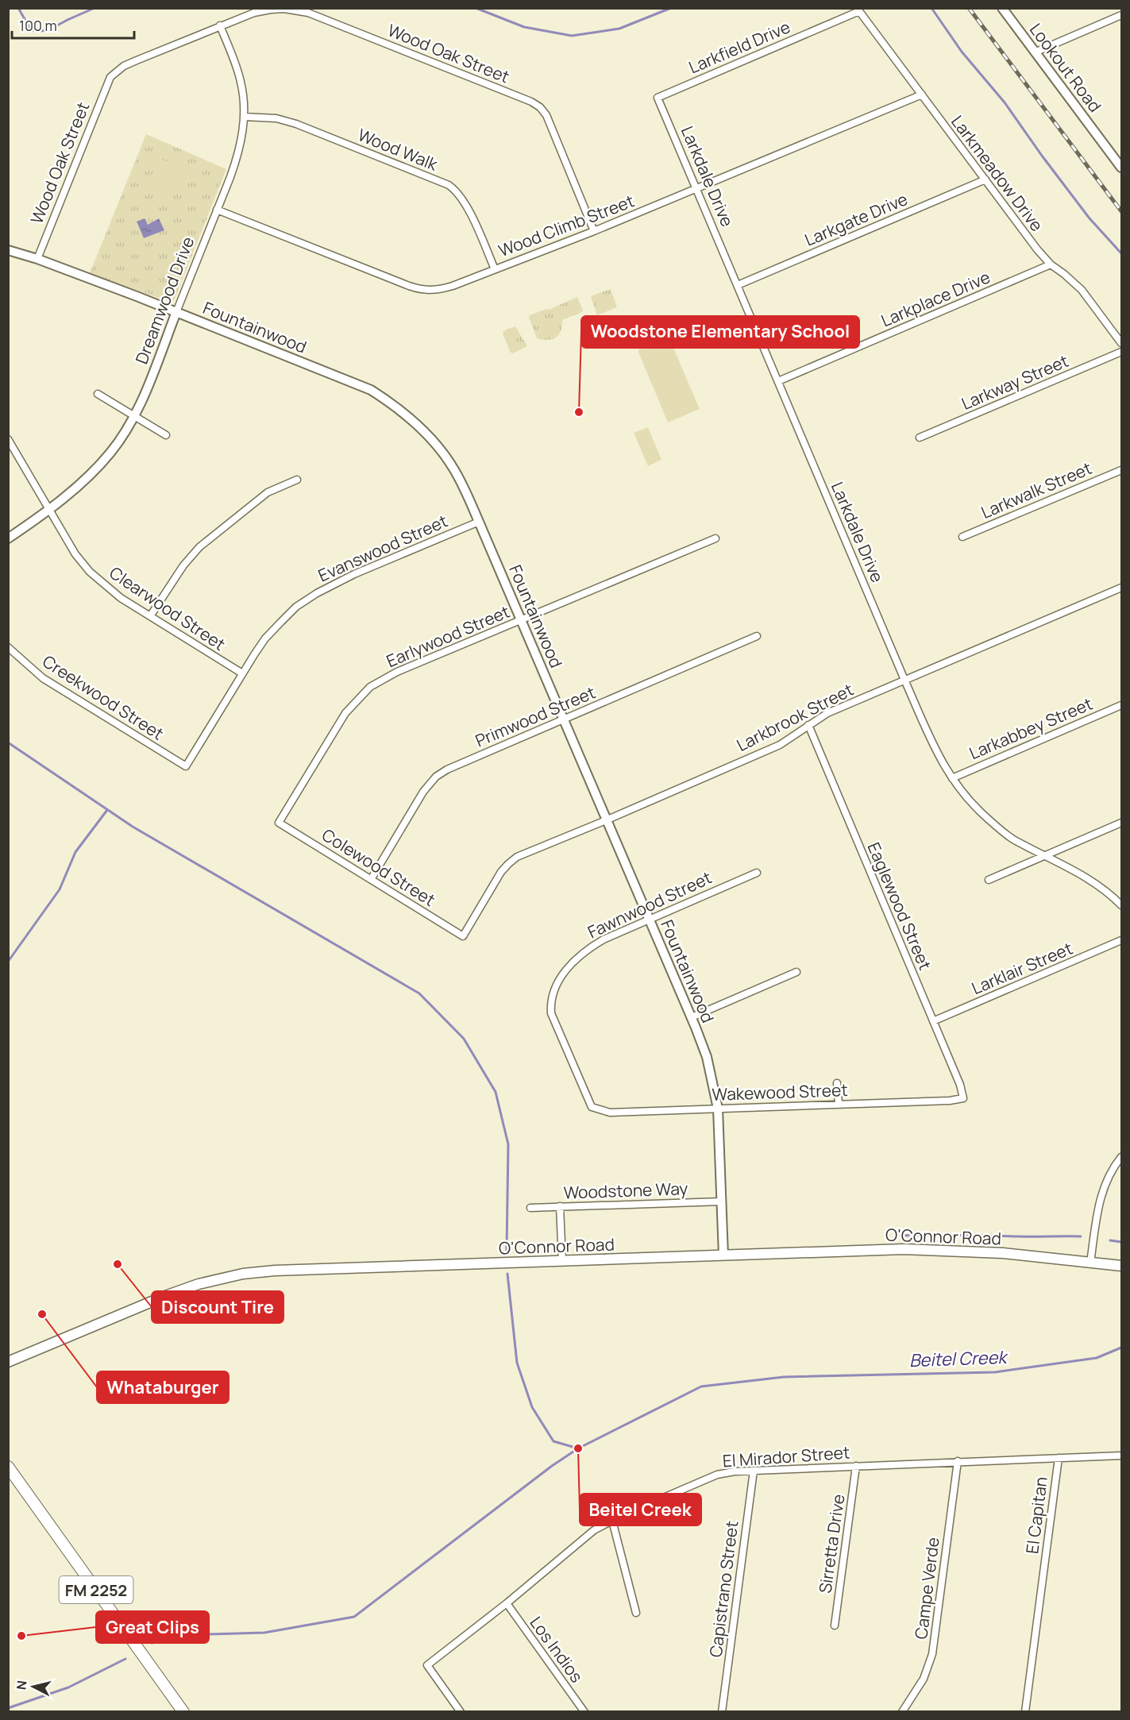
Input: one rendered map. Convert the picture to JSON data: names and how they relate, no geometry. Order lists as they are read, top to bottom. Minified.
{"streets":{"main road":["O'Connor Road","FM 2252"],"street":["Larkfield Drive","Wood Oak Street","Lookout Road","Wood Walk","Larkmeadow Drive","Larkdale Drive","Larkgate Drive","Wood Climb Street","Larkplace Drive","Dreamwood Drive","Fountainwood","Larkway Street","Larkwalk Street","Evanswood Street","Clearwood Street","Earlywood Street","Creekwood Street","Primwood Street","Larkbrook Street","Larkabbey Street","Colewood Street","Fawnwood Street","Eaglewood Street","Larklair Street","Wakewood Street","Woodstone Way","El Mirador Street","El Capitan","Sirretta Drive","Campe Verde","Capistrano Street","Los Indios"]},"crossings":[["Larkfield Drive","Larkmeadow Drive"],["Larkfield Drive","Larkdale Drive"],["Wood Oak Street","Wood Climb Street"],["Wood Oak Street","Dreamwood Drive"],["Wood Oak Street","Fountainwood"],["Wood Walk","Wood Climb Street"],["Wood Walk","Dreamwood Drive"],["Larkmeadow Drive","Larkgate Drive"],["Larkmeadow Drive","Wood Climb Street"],["Larkmeadow Drive","Larkplace Drive"],["Larkdale Drive","Larkgate Drive"],["Larkdale Drive","Wood Climb Street"],["Larkdale Drive","Larkplace Drive"],["Larkdale Drive","Larkbrook Street"],["Larkdale Drive","Larkabbey Street"],["Wood Climb Street","Dreamwood Drive"],["Dreamwood Drive","Fountainwood"],["Dreamwood Drive","Clearwood Street"],["Fountainwood","Evanswood Street"],["Fountainwood","Earlywood Street"],["Fountainwood","Primwood Street"],["Fountainwood","Larkbrook Street"],["Fountainwood","Fawnwood Street"],["Fountainwood","Wakewood Street"],["Fountainwood","Woodstone Way"],["Fountainwood","O'Connor Road"],["Evanswood Street","Clearwood Street"],["Evanswood Street","Creekwood Street"],["Earlywood Street","Colewood Street"],["Primwood Street","Colewood Street"],["Larkbrook Street","Colewood Street"],["Larkbrook Street","Eaglewood Street"],["Fawnwood Street","Wakewood Street"],["Eaglewood Street","Larklair Street"],["Eaglewood Street","Wakewood Street"],["El Mirador Street","El Capitan"],["El Mirador Street","Sirretta Drive"],["El Mirador Street","Campe Verde"],["El Mirador Street","Capistrano Street"],["El Mirador Street","Los Indios"]],"water":["Beitel Creek"],"places":["Woodstone Elementary School","Discount Tire","Whataburger","Beitel Creek","Great Clips"],"scale_bar":"100 m","north":"left"}
